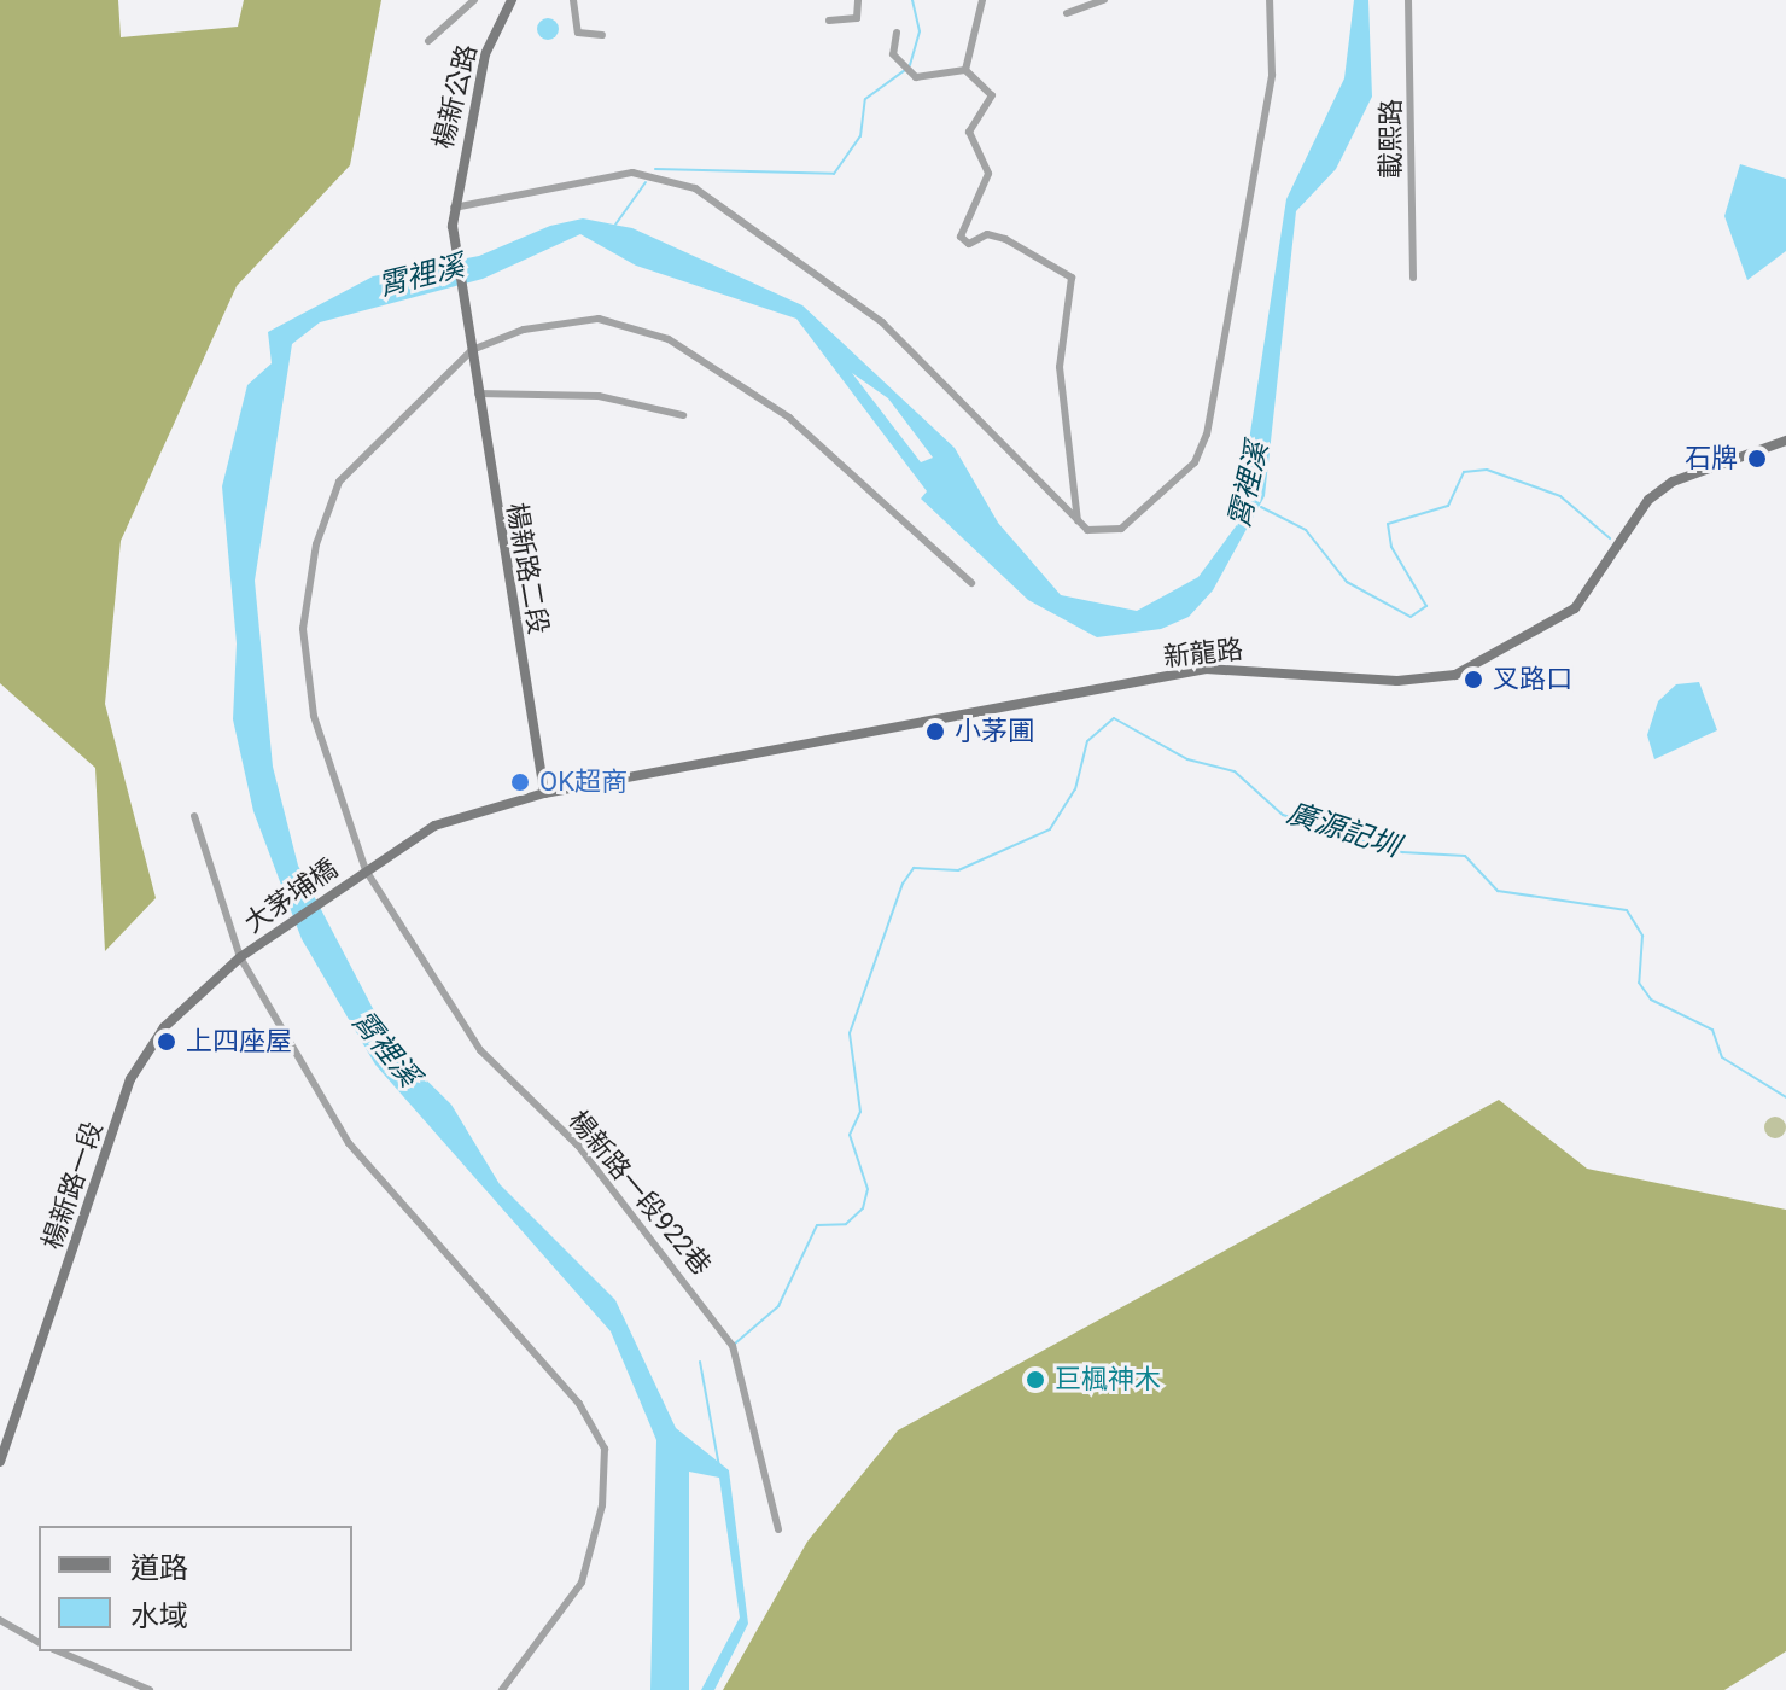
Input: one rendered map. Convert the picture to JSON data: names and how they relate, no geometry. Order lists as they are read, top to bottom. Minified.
{"streets":{"main road":["楊新公路","楊新路二段","新龍路","大茅埔橋","楊新路一段"],"street":["載熙路","楊新路一段922巷"]},"crossings":[["楊新公路","楊新路二段"],["楊新公路","楊新路一段922巷"],["楊新路二段","新龍路"],["楊新路二段","楊新路一段922巷"],["大茅埔橋","楊新路一段"],["大茅埔橋","楊新路一段922巷"]],"water":["霄裡溪","廣源記圳"],"places":["石牌","叉路口","小茅圃","OK超商","上四座屋","巨楓神木"],"legend":["道路","水域"]}
